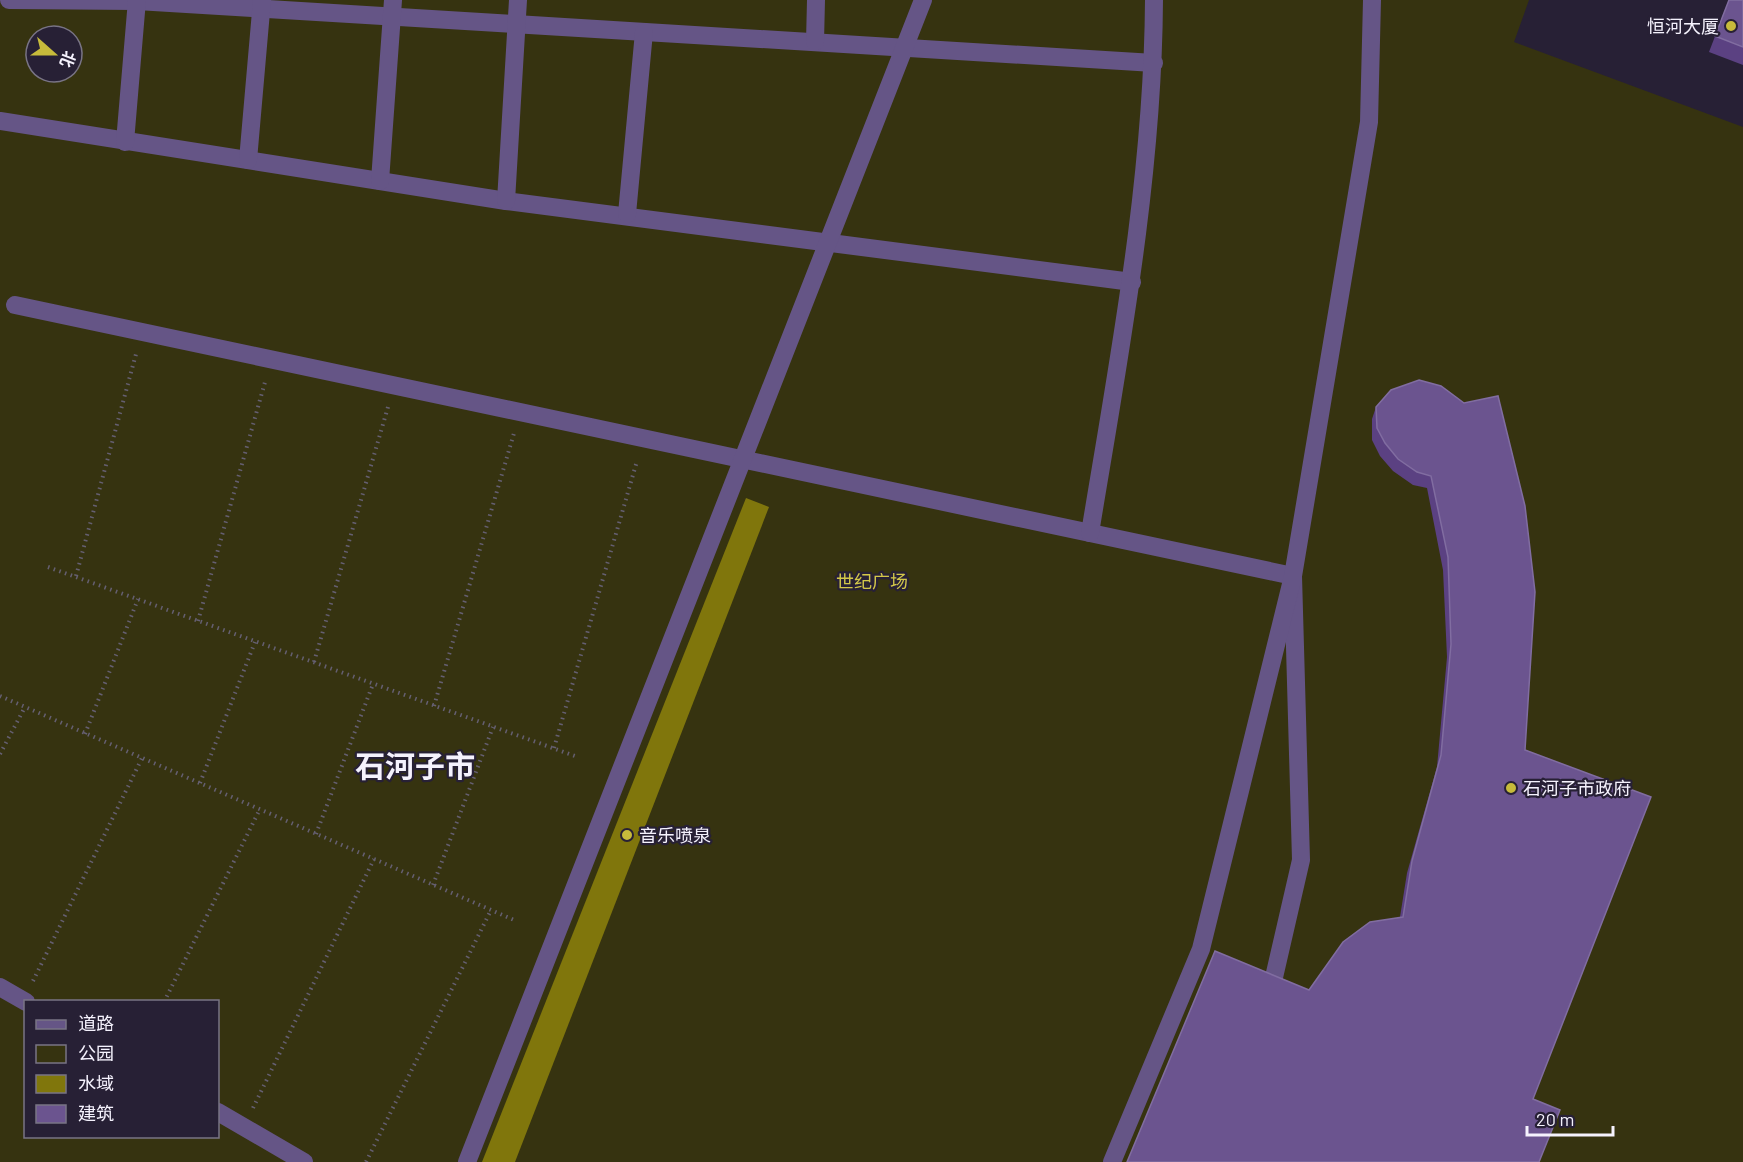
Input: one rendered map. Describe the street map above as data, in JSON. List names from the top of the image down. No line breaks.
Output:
{"districts":["石河子市"],"parks":["世纪广场"],"places":["恒河大厦","石河子市政府","音乐喷泉"],"legend":["道路","公园","水域","建筑"],"scale_bar":"20 m","north":"right"}
